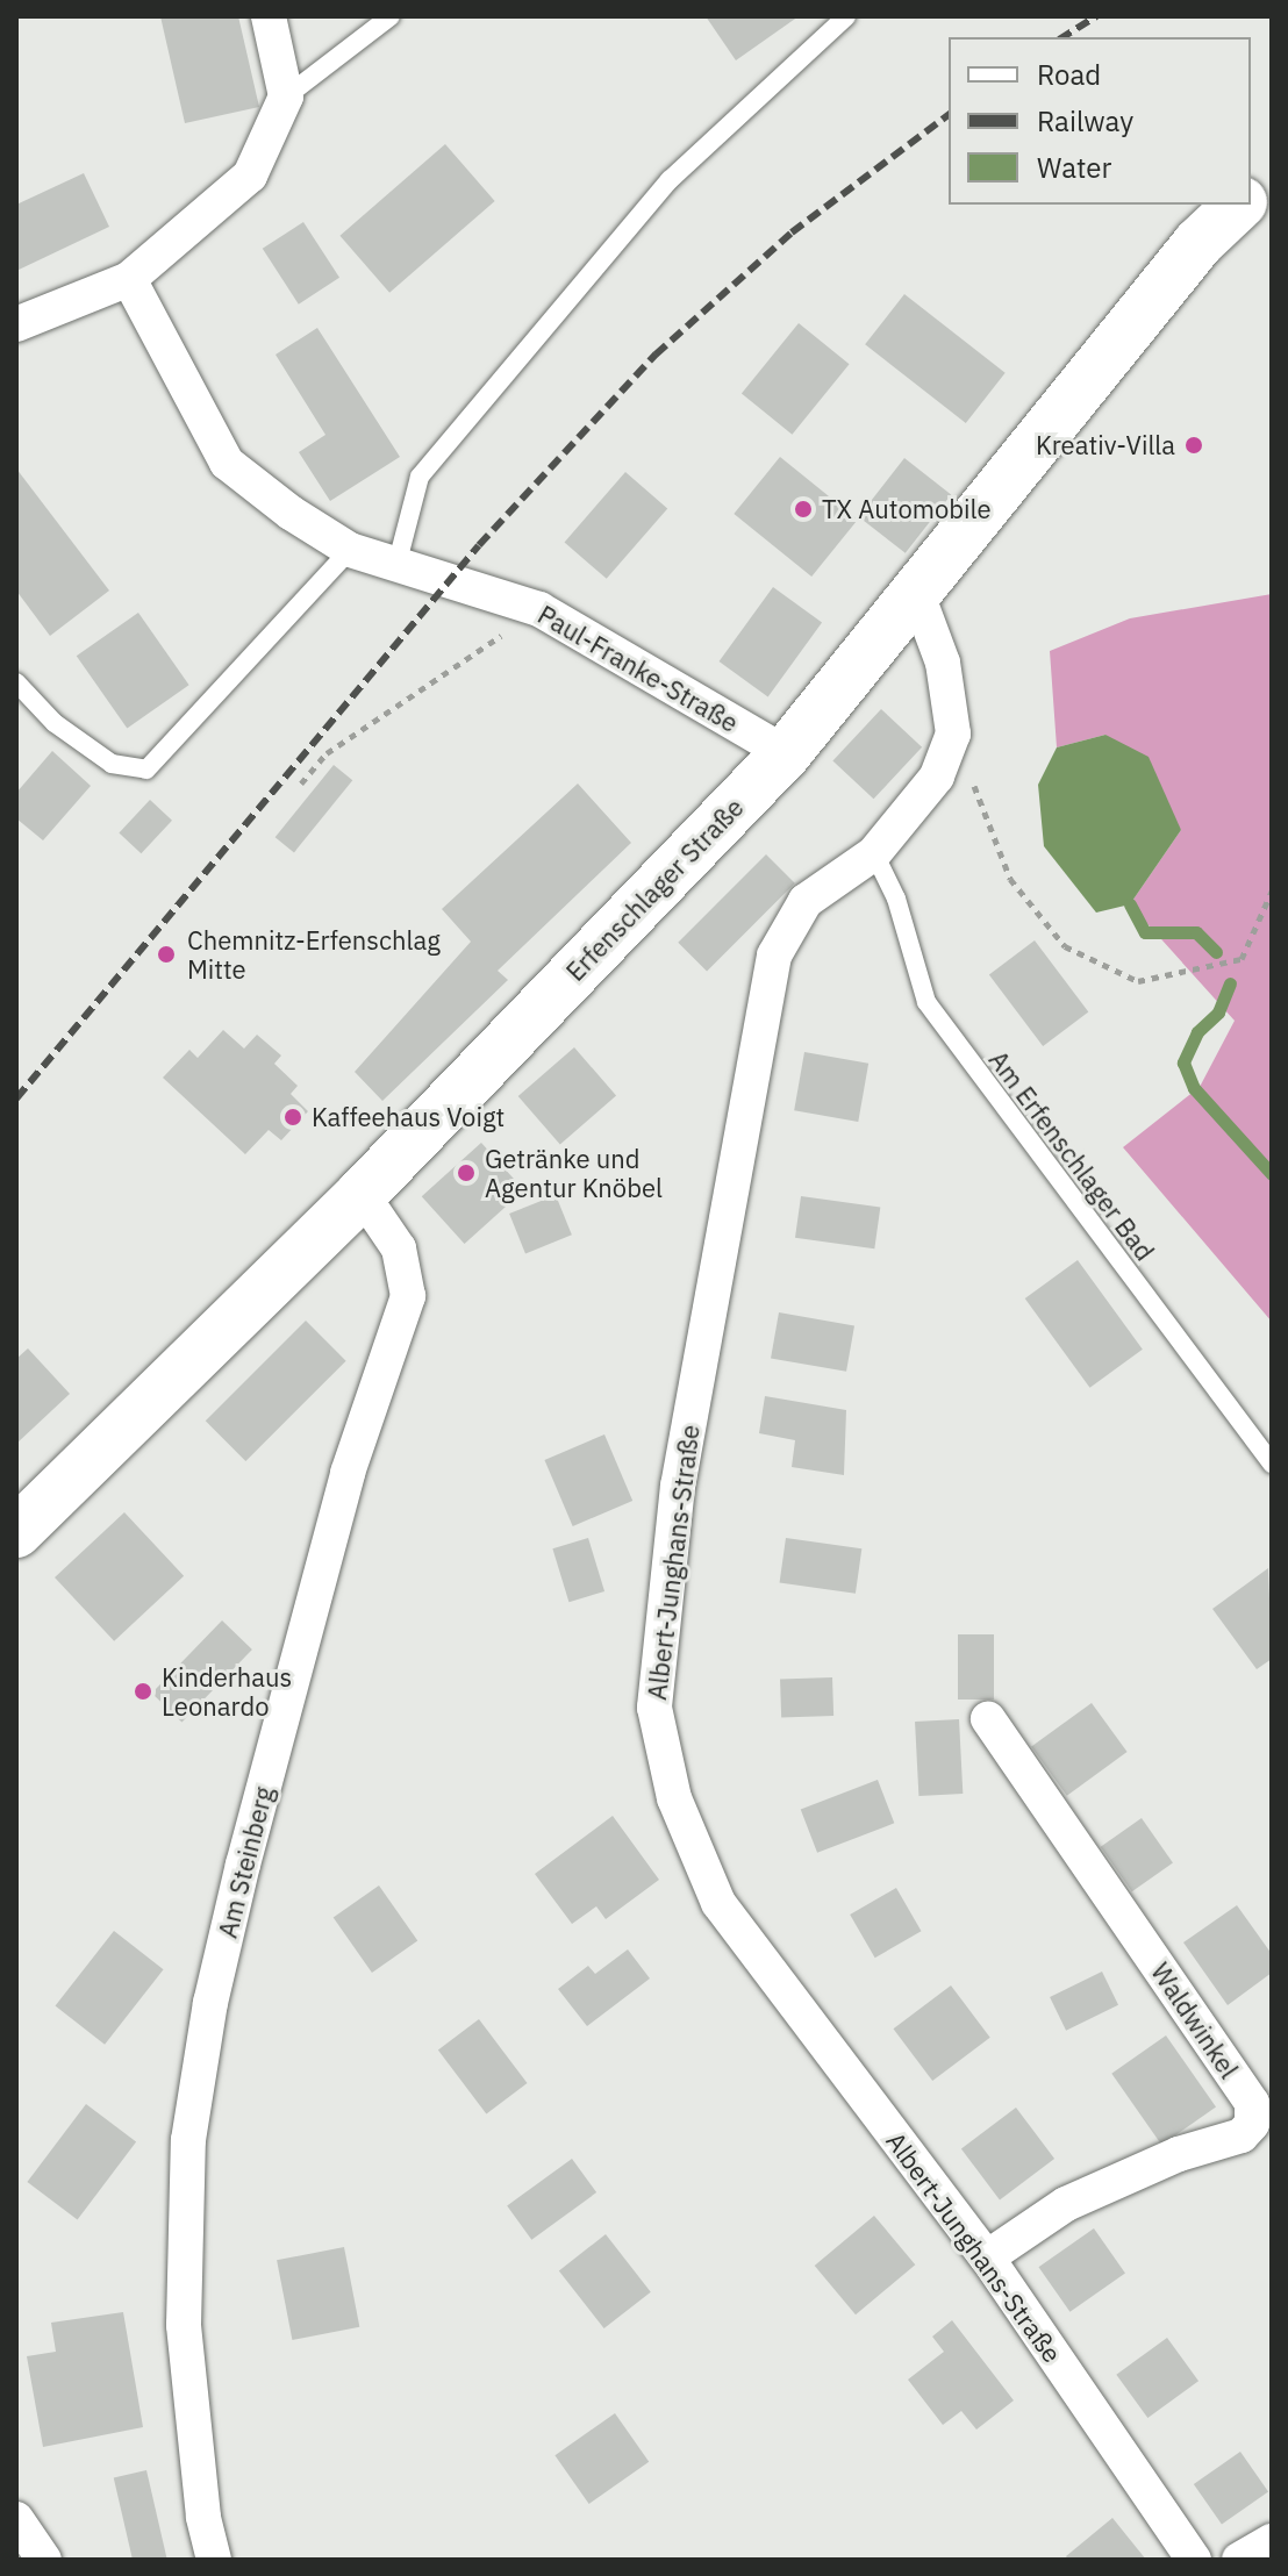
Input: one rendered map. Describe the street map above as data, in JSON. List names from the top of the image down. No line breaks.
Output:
{"streets":{"main road":["Erfenschlager Straße"],"street":["Paul-Franke-Straße","Albert-Junghans-Straße","Am Steinberg","Waldwinkel"],"lane":["Am Erfenschlager Bad"]},"crossings":[["Paul-Franke-Straße","Erfenschlager Straße"],["Erfenschlager Straße","Albert-Junghans-Straße"],["Erfenschlager Straße","Am Steinberg"],["Am Erfenschlager Bad","Albert-Junghans-Straße"],["Albert-Junghans-Straße","Waldwinkel"]],"places":["Kreativ-Villa","TX Automobile","Chemnitz-Erfenschlag Mitte","Kaffeehaus Voigt","Getränke und Agentur Knöbel","Kinderhaus Leonardo"],"legend":["Road","Railway","Water"]}
